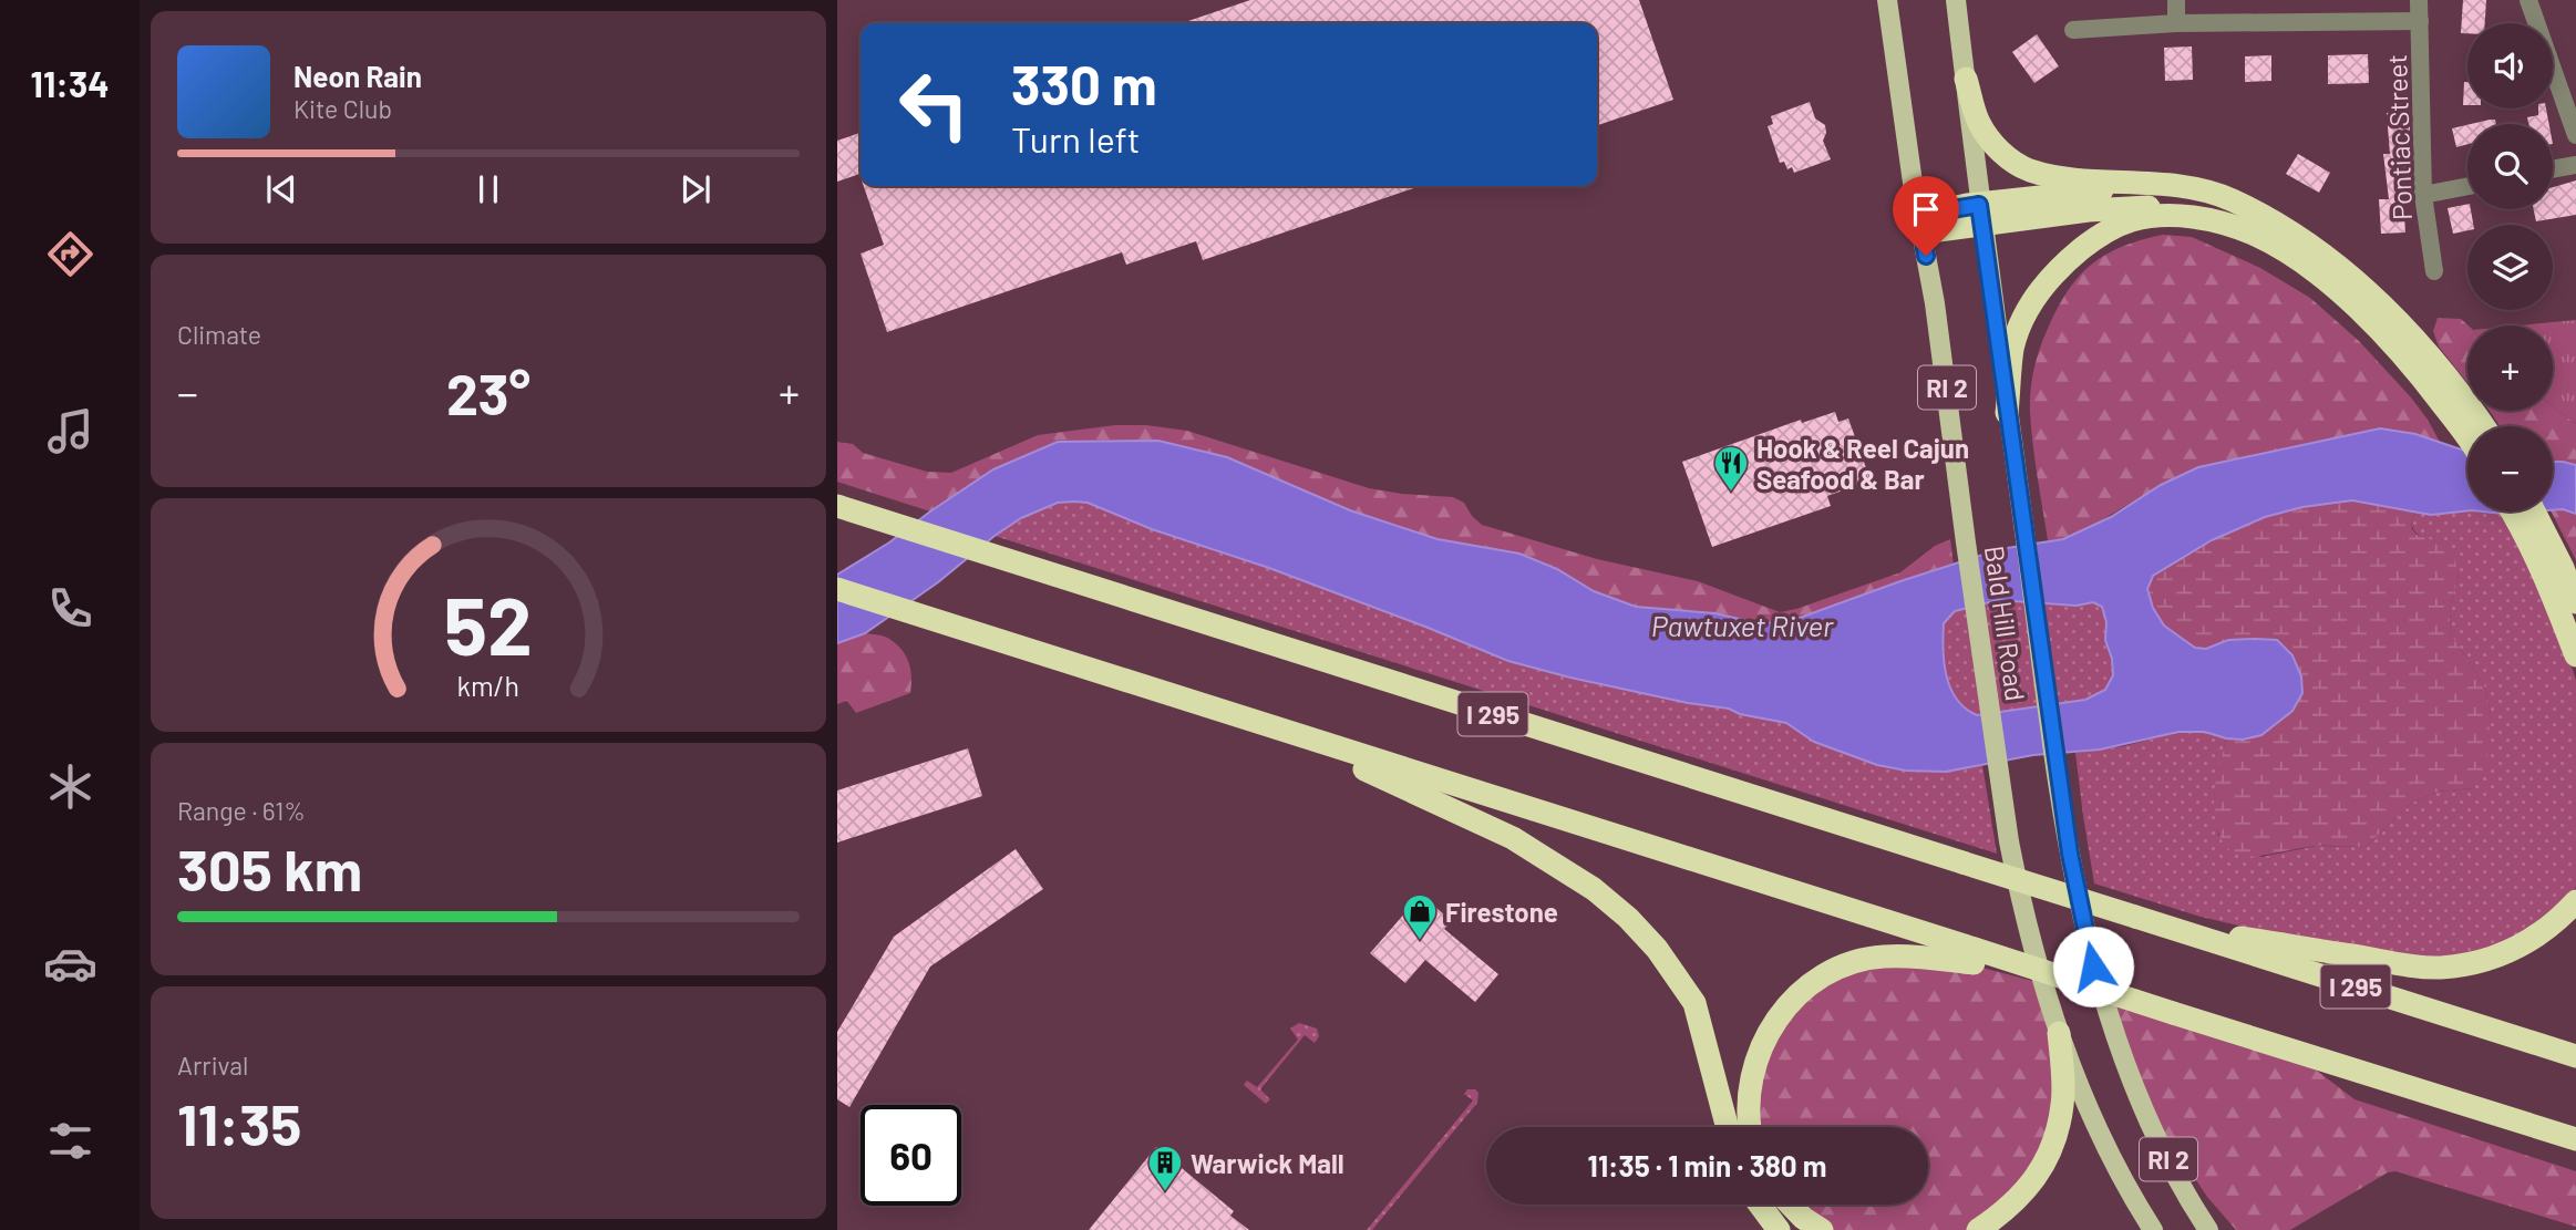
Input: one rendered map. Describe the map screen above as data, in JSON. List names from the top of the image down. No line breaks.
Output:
{"streets":{"highway":["I 295"],"main road":["RI 2","Bald Hill Road"],"street":["Pontiac Street"]},"water":["Pawtuxet River"],"places":{"restaurant":["Hook & Reel Cajun Seafood & Bar"],"shop":["Firestone"],"building":["Warwick Mall"]},"page":{"tabs":"11:34","map_buttons":["+","−"],"turn":["330 m","Turn left"],"song":["Neon Rain","Kite Club"],"tile":["Climate",["Range · 61%","305 km"],["Arrival","11:35"]],"heat":["−","23°","+"],"limit":"60","trip":"11:35 · 1 min · 380 m","gauge":["52","km/h"]}}
